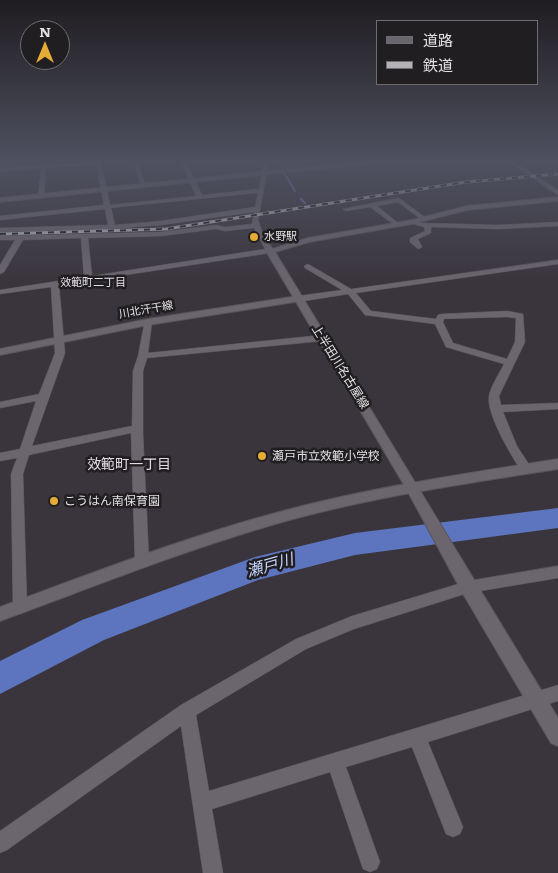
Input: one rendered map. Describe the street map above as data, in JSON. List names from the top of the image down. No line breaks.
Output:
{"streets":{"street":["川北汗干線","上半田川名古屋線"]},"crossings":[["川北汗干線","上半田川名古屋線"]],"districts":["效範町二丁目","效範町一丁目"],"water":["瀬戸川"],"places":["水野駅","瀬戸市立效範小学校","こうはん南保育園"],"legend":["道路","鉄道"],"north":"top"}
